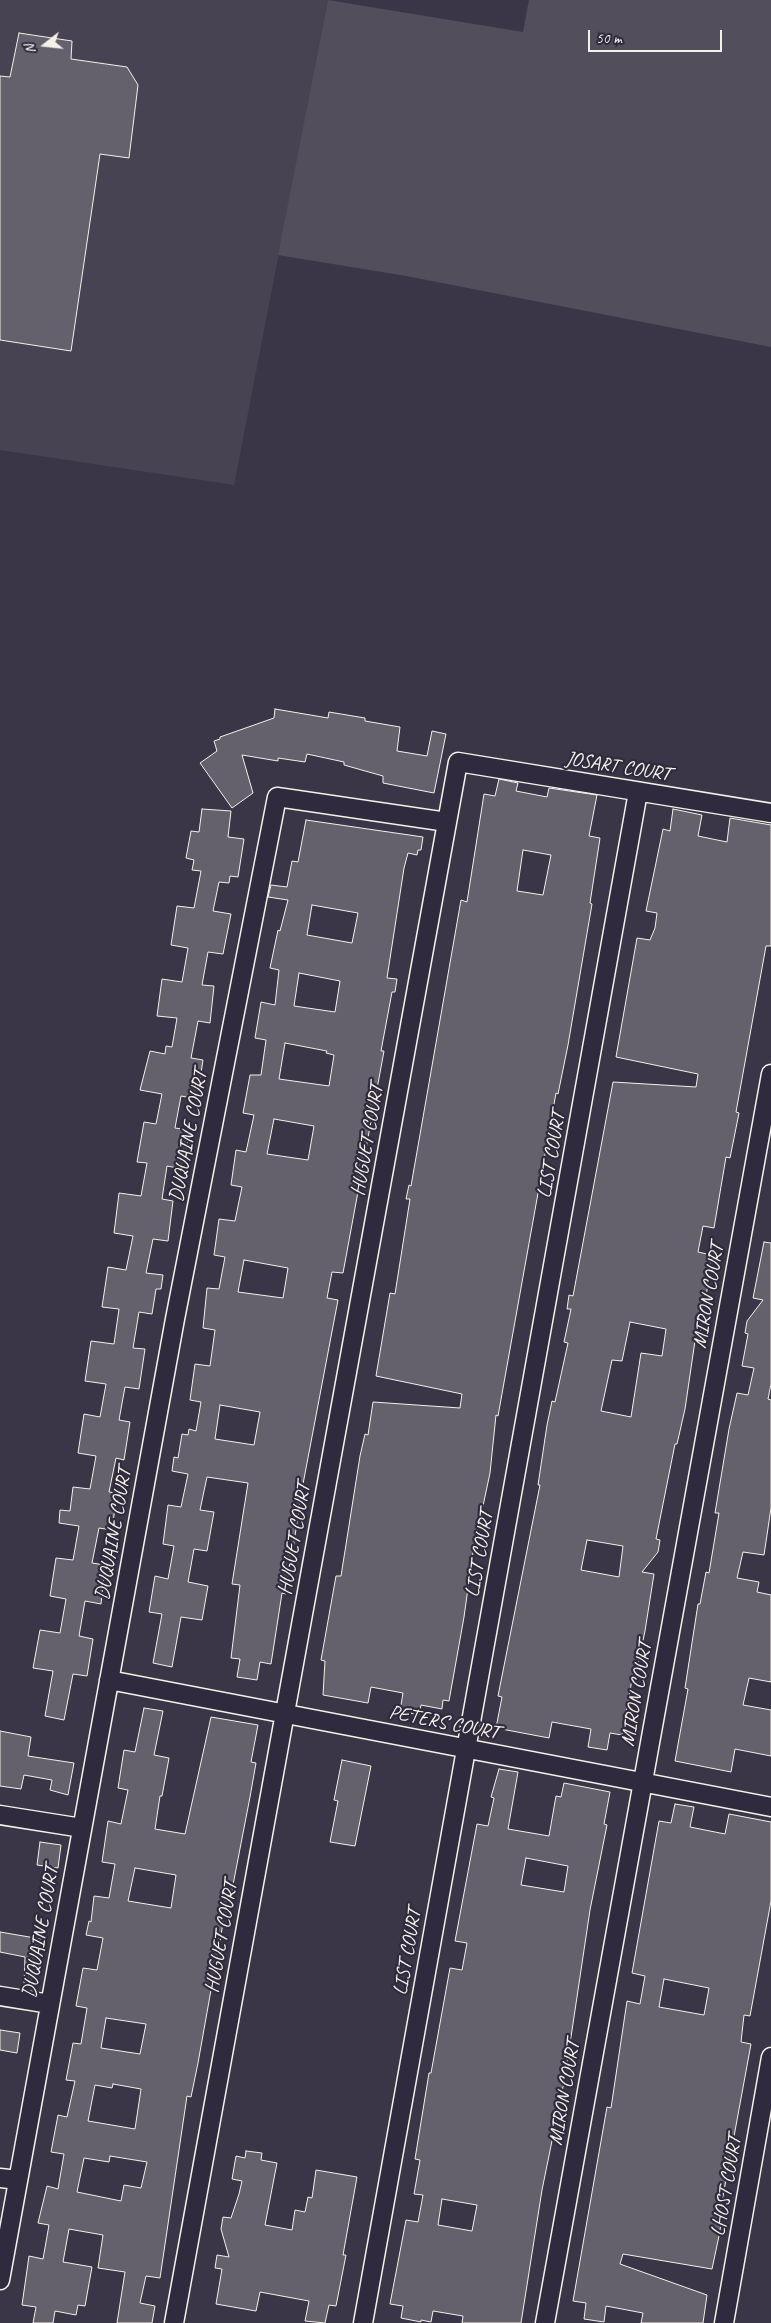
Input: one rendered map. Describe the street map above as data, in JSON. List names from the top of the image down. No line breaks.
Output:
{"streets":{"street":["JOSART COURT","DUQUAINE COURT","HUGUET COURT","LIST COURT","MIRON COURT","PETERS COURT","LHOST COURT"]},"crossings":[["JOSART COURT","HUGUET COURT"],["JOSART COURT","LIST COURT"],["DUQUAINE COURT","HUGUET COURT"],["DUQUAINE COURT","PETERS COURT"],["HUGUET COURT","PETERS COURT"],["LIST COURT","PETERS COURT"],["MIRON COURT","PETERS COURT"]],"scale_bar":"50 m","north":"left"}
